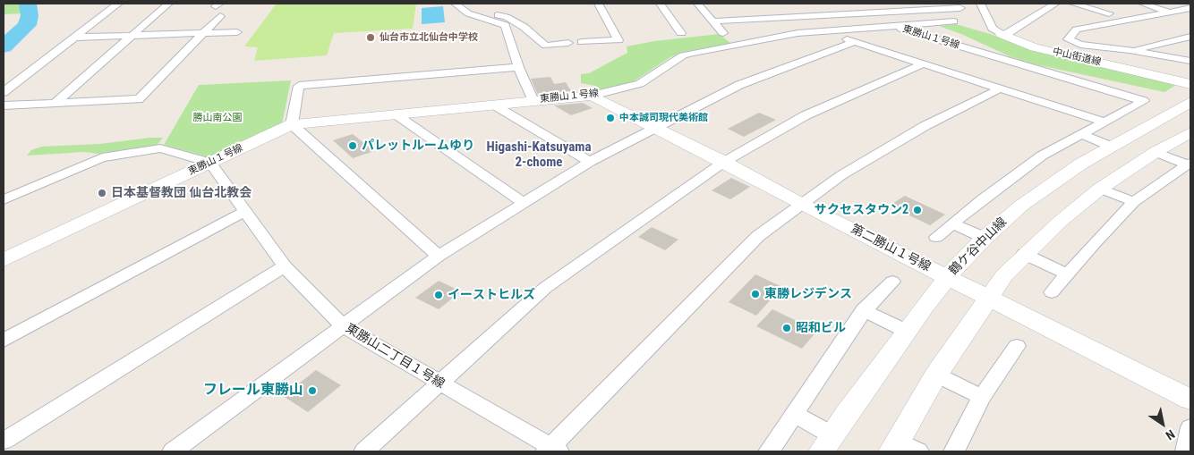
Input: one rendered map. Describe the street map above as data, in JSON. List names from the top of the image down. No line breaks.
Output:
{"streets":{"street":["東勝山１号線","中山街道線","鶴ケ谷中山線","第二勝山１号線","東勝山二丁目１号線"]},"crossings":[["東勝山１号線","第二勝山１号線"],["東勝山１号線","東勝山二丁目１号線"],["鶴ケ谷中山線","第二勝山１号線"]],"districts":["Higashi-Katsuyama 2-chome"],"parks":["勝山南公園"],"places":["仙台市立北仙台中学校","中本誠司現代美術館","パレットルームゆり","日本基督教団 仙台北教会","サクセスタウン2","東勝レジデンス","イーストヒルズ","昭和ビル","フレール東勝山"],"north":"bottom right"}
